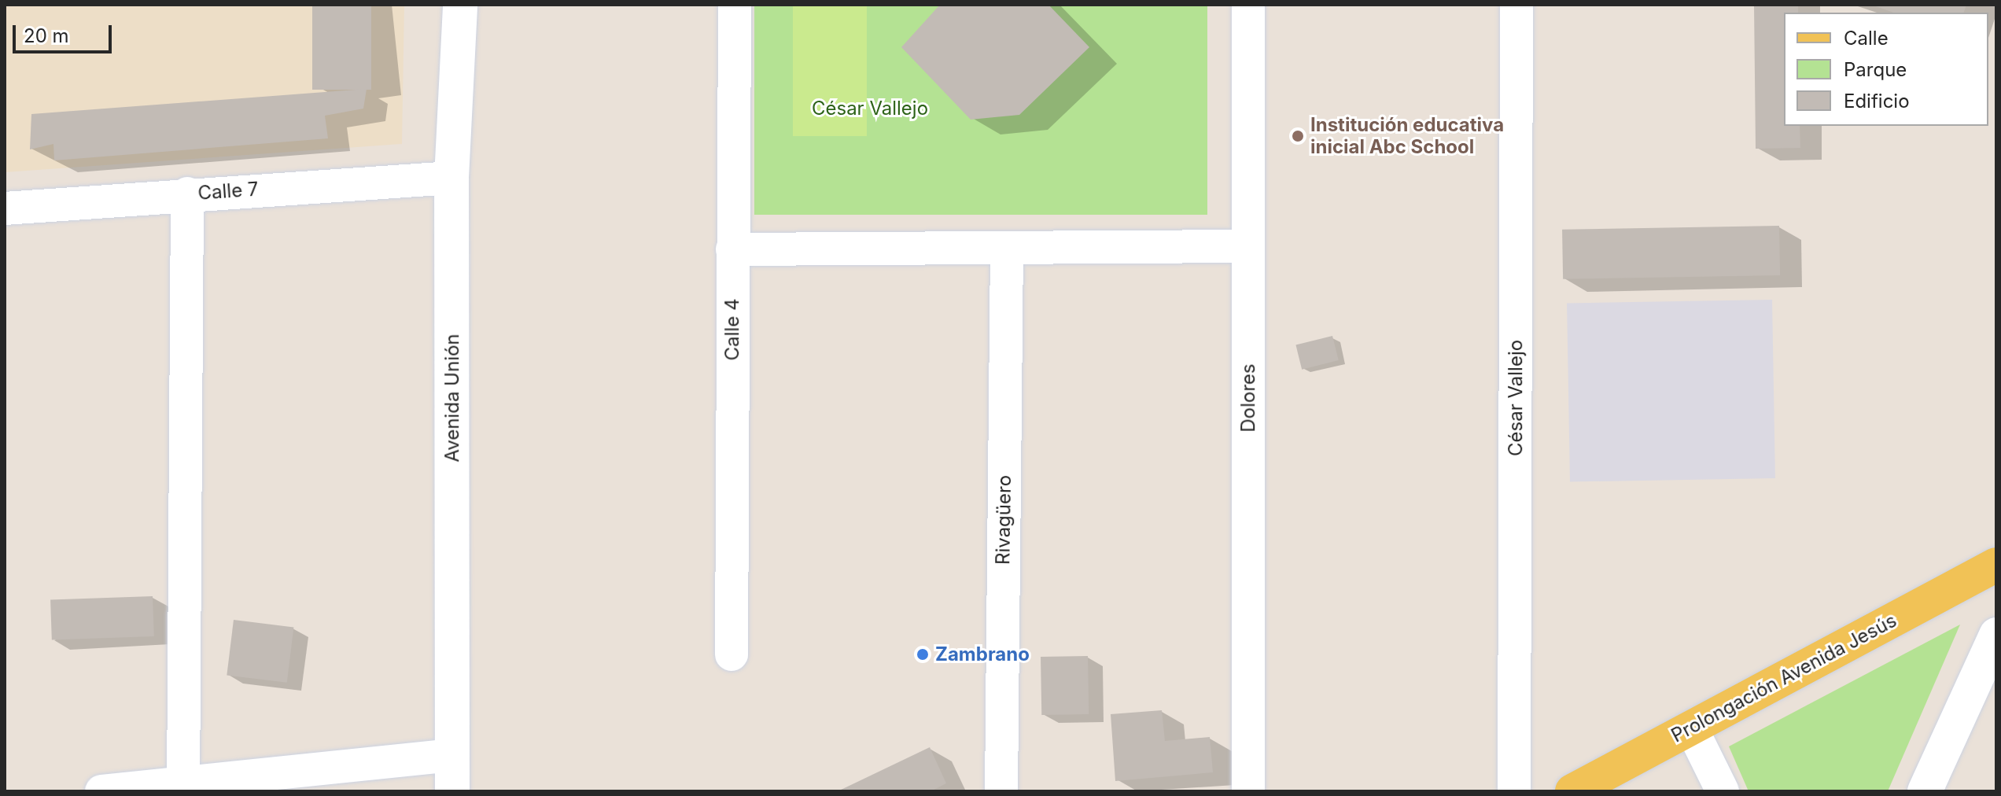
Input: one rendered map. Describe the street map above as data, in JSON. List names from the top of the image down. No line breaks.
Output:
{"streets":{"main road":["Prolongación Avenida Jesús"],"street":["Calle 7","Calle 4","Avenida Unión","Dolores","César Vallejo","Rivagüero"]},"crossings":[["Calle 7","Avenida Unión"]],"parks":["César Vallejo"],"places":["Institución educativa inicial Abc School","Zambrano"],"legend":["Calle","Parque","Edificio"],"scale_bar":"20 m"}
